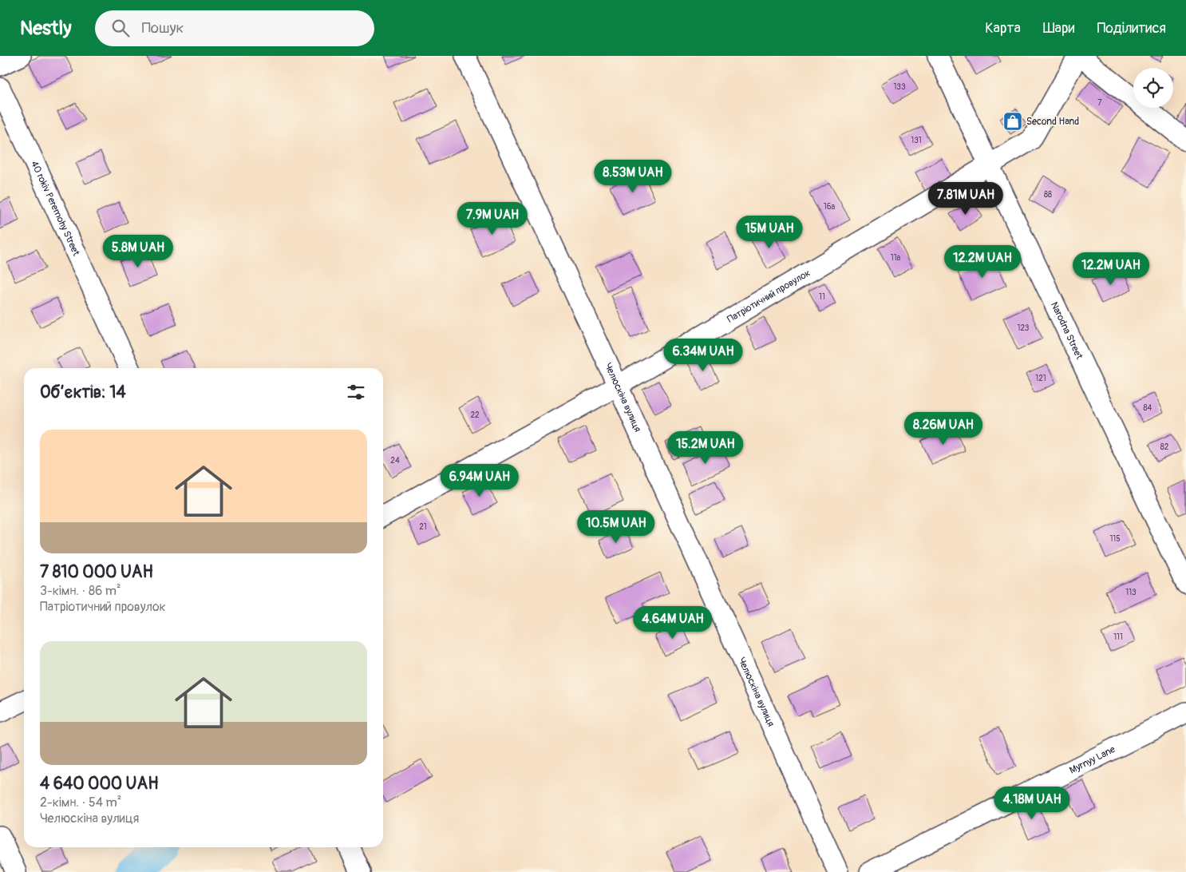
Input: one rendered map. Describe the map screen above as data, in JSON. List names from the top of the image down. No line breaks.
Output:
{"streets":{"street":["40 rokiv Peremohy Street","Патріотичний провулок","Narodna Street","Челюскіна вулиця","Myrnyy Lane"]},"crossings":[["Патріотичний провулок","Narodna Street"],["Патріотичний провулок","Челюскіна вулиця"]],"places":{"shop":["Second Hand"]},"house_numbers":["133","7","131","88","16а","11а","11","123","121","84","22","82","24","21","115","113","111"],"page":{"header":"Nestly","search":"Пошук","nav":["Карта","Шари","Поділитися"],"price":["8.53M UAH","7.81M UAH","7.9M UAH","15M UAH","5.8M UAH","12.2M UAH","12.2M UAH","6.34M UAH","8.26M UAH","15.2M UAH","6.94M UAH","10.5M UAH","4.64M UAH","4.18M UAH"],"heading":"Об’єктів: 14","list":[{"name":"7 810 000 UAH","note":"3-кімн. · 86 m² · Патріотичний провулок"},{"name":"4 640 000 UAH","note":"2-кімн. · 54 m² · Челюскіна вулиця"}]}}
